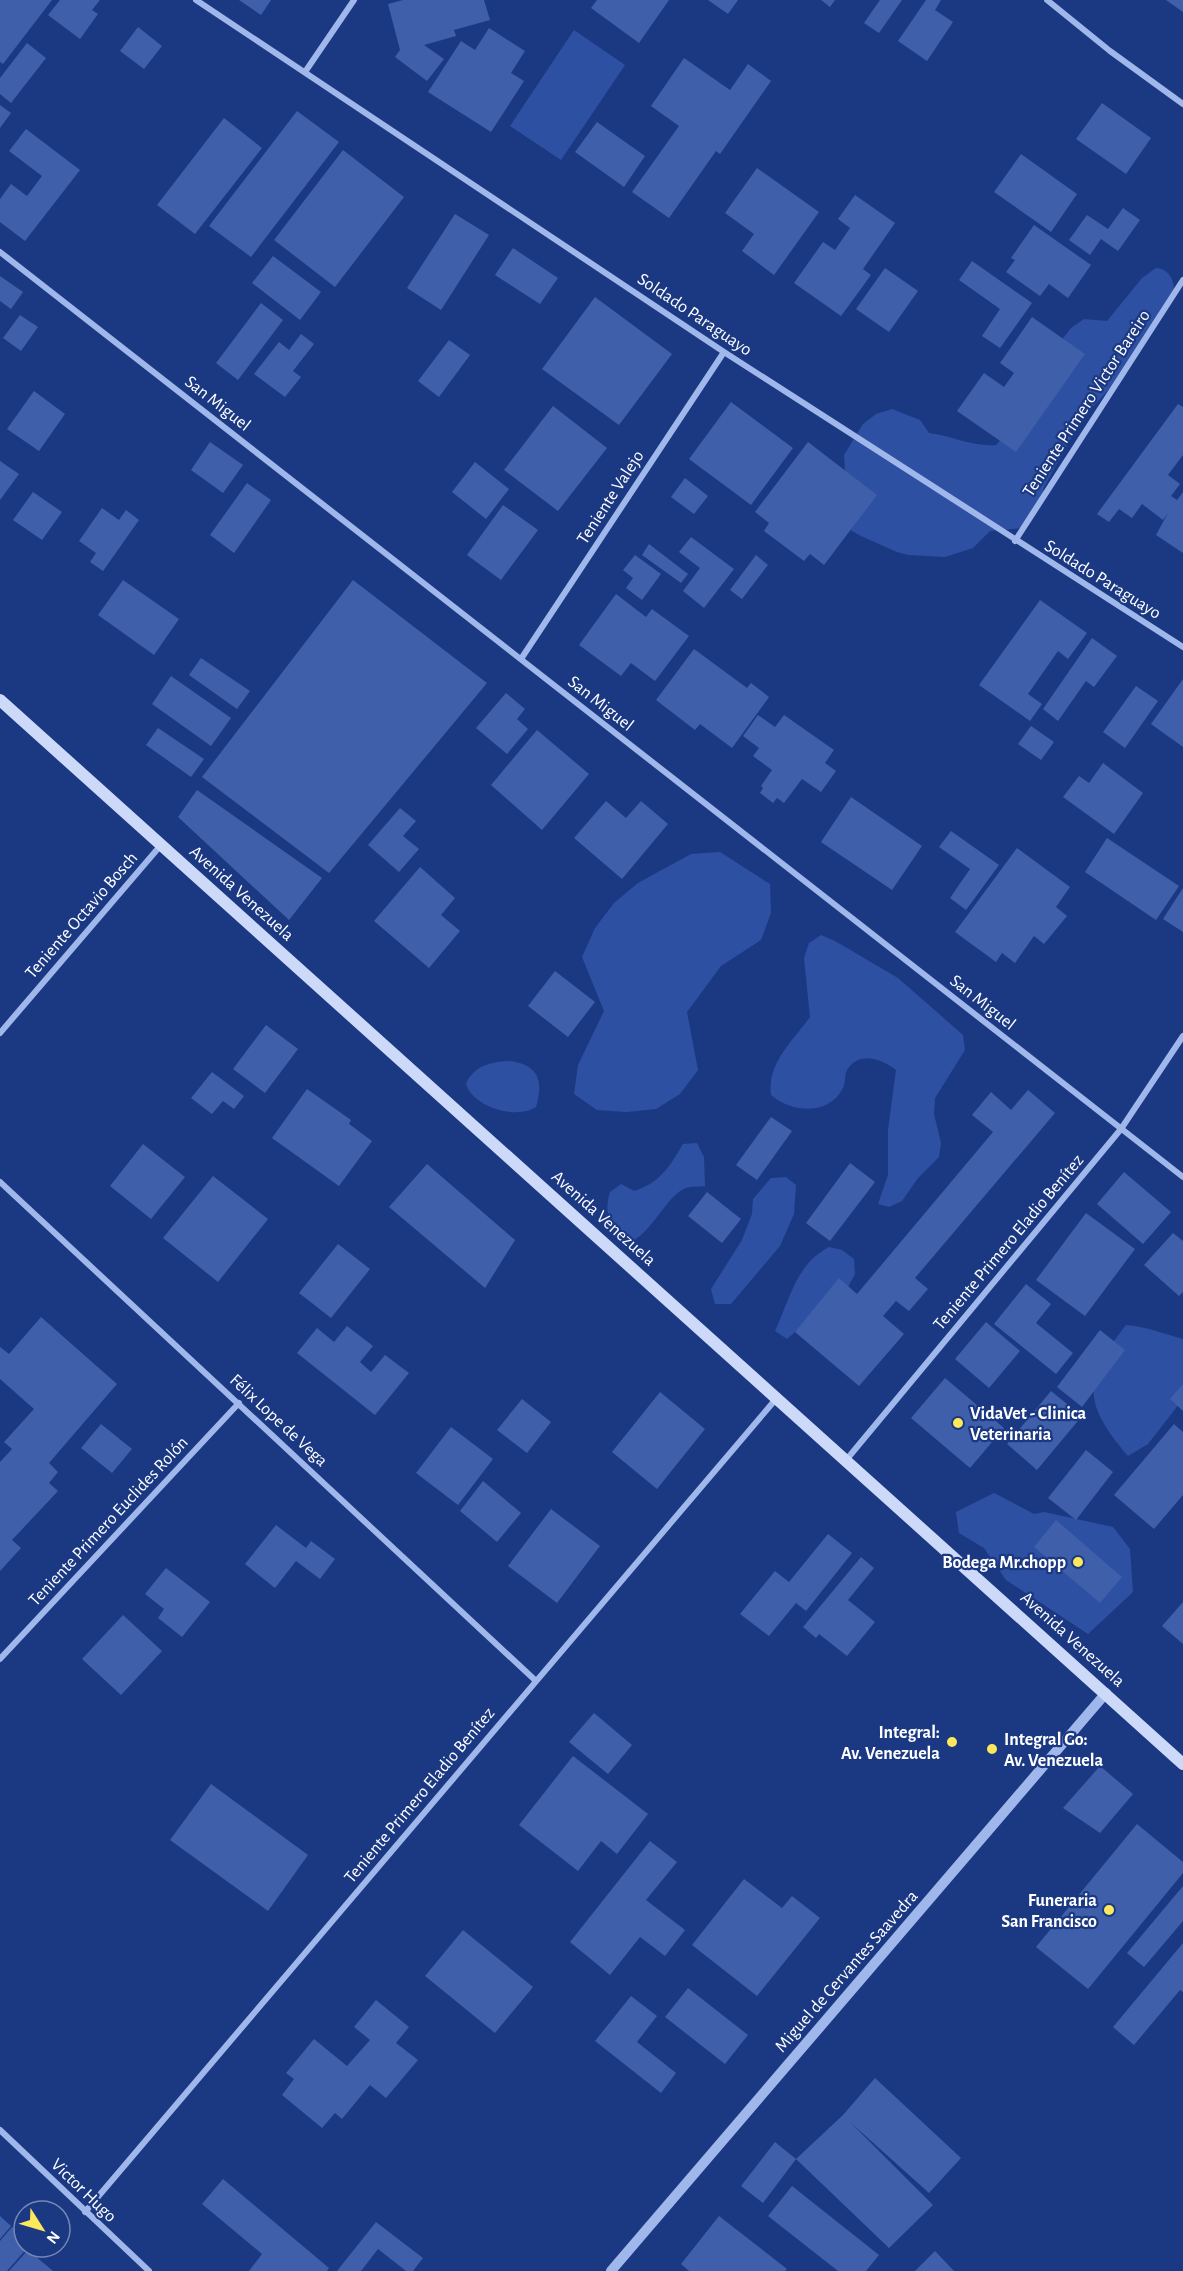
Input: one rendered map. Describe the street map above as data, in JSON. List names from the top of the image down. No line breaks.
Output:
{"streets":{"main road":["Avenida Venezuela"],"street":["Soldado Paraguayo","San Miguel","Teniente Primero Victor Bareiro","Teniente Valejo","Teniente Octavio Bosch","Teniente Primero Eladio Benítez","Félix Lope de Vega","Teniente Primero Euclides Rolón","Miguel de Cervantes Saavedra","Victor Hugo"]},"crossings":[["Soldado Paraguayo","Teniente Primero Victor Bareiro"],["Soldado Paraguayo","Teniente Valejo"],["San Miguel","Teniente Valejo"],["San Miguel","Teniente Primero Eladio Benítez"],["Avenida Venezuela","Teniente Octavio Bosch"],["Avenida Venezuela","Teniente Primero Eladio Benítez"],["Avenida Venezuela","Miguel de Cervantes Saavedra"],["Teniente Primero Eladio Benítez","Félix Lope de Vega"],["Teniente Primero Eladio Benítez","Victor Hugo"],["Félix Lope de Vega","Teniente Primero Euclides Rolón"]],"places":["VidaVet - Clinica Veterinaria","Bodega Mr.chopp","Integral: Av. Venezuela","Integral Go: Av. Venezuela","Funeraria San Francisco"],"north":"bottom right"}
